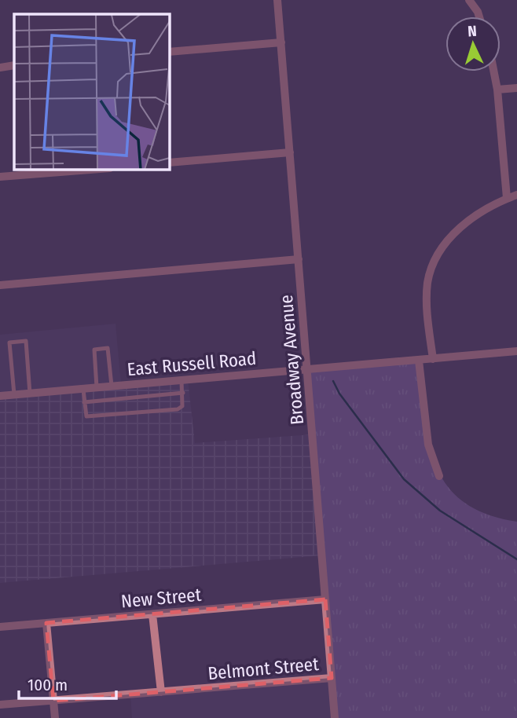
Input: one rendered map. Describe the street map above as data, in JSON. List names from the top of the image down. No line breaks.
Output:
{"streets":{"street":["Broadway Avenue","East Russell Road","New Street","Belmont Street"]},"crossings":[["Broadway Avenue","East Russell Road"],["Broadway Avenue","New Street"],["Broadway Avenue","Belmont Street"]],"scale_bar":"100 m","north":"top"}
